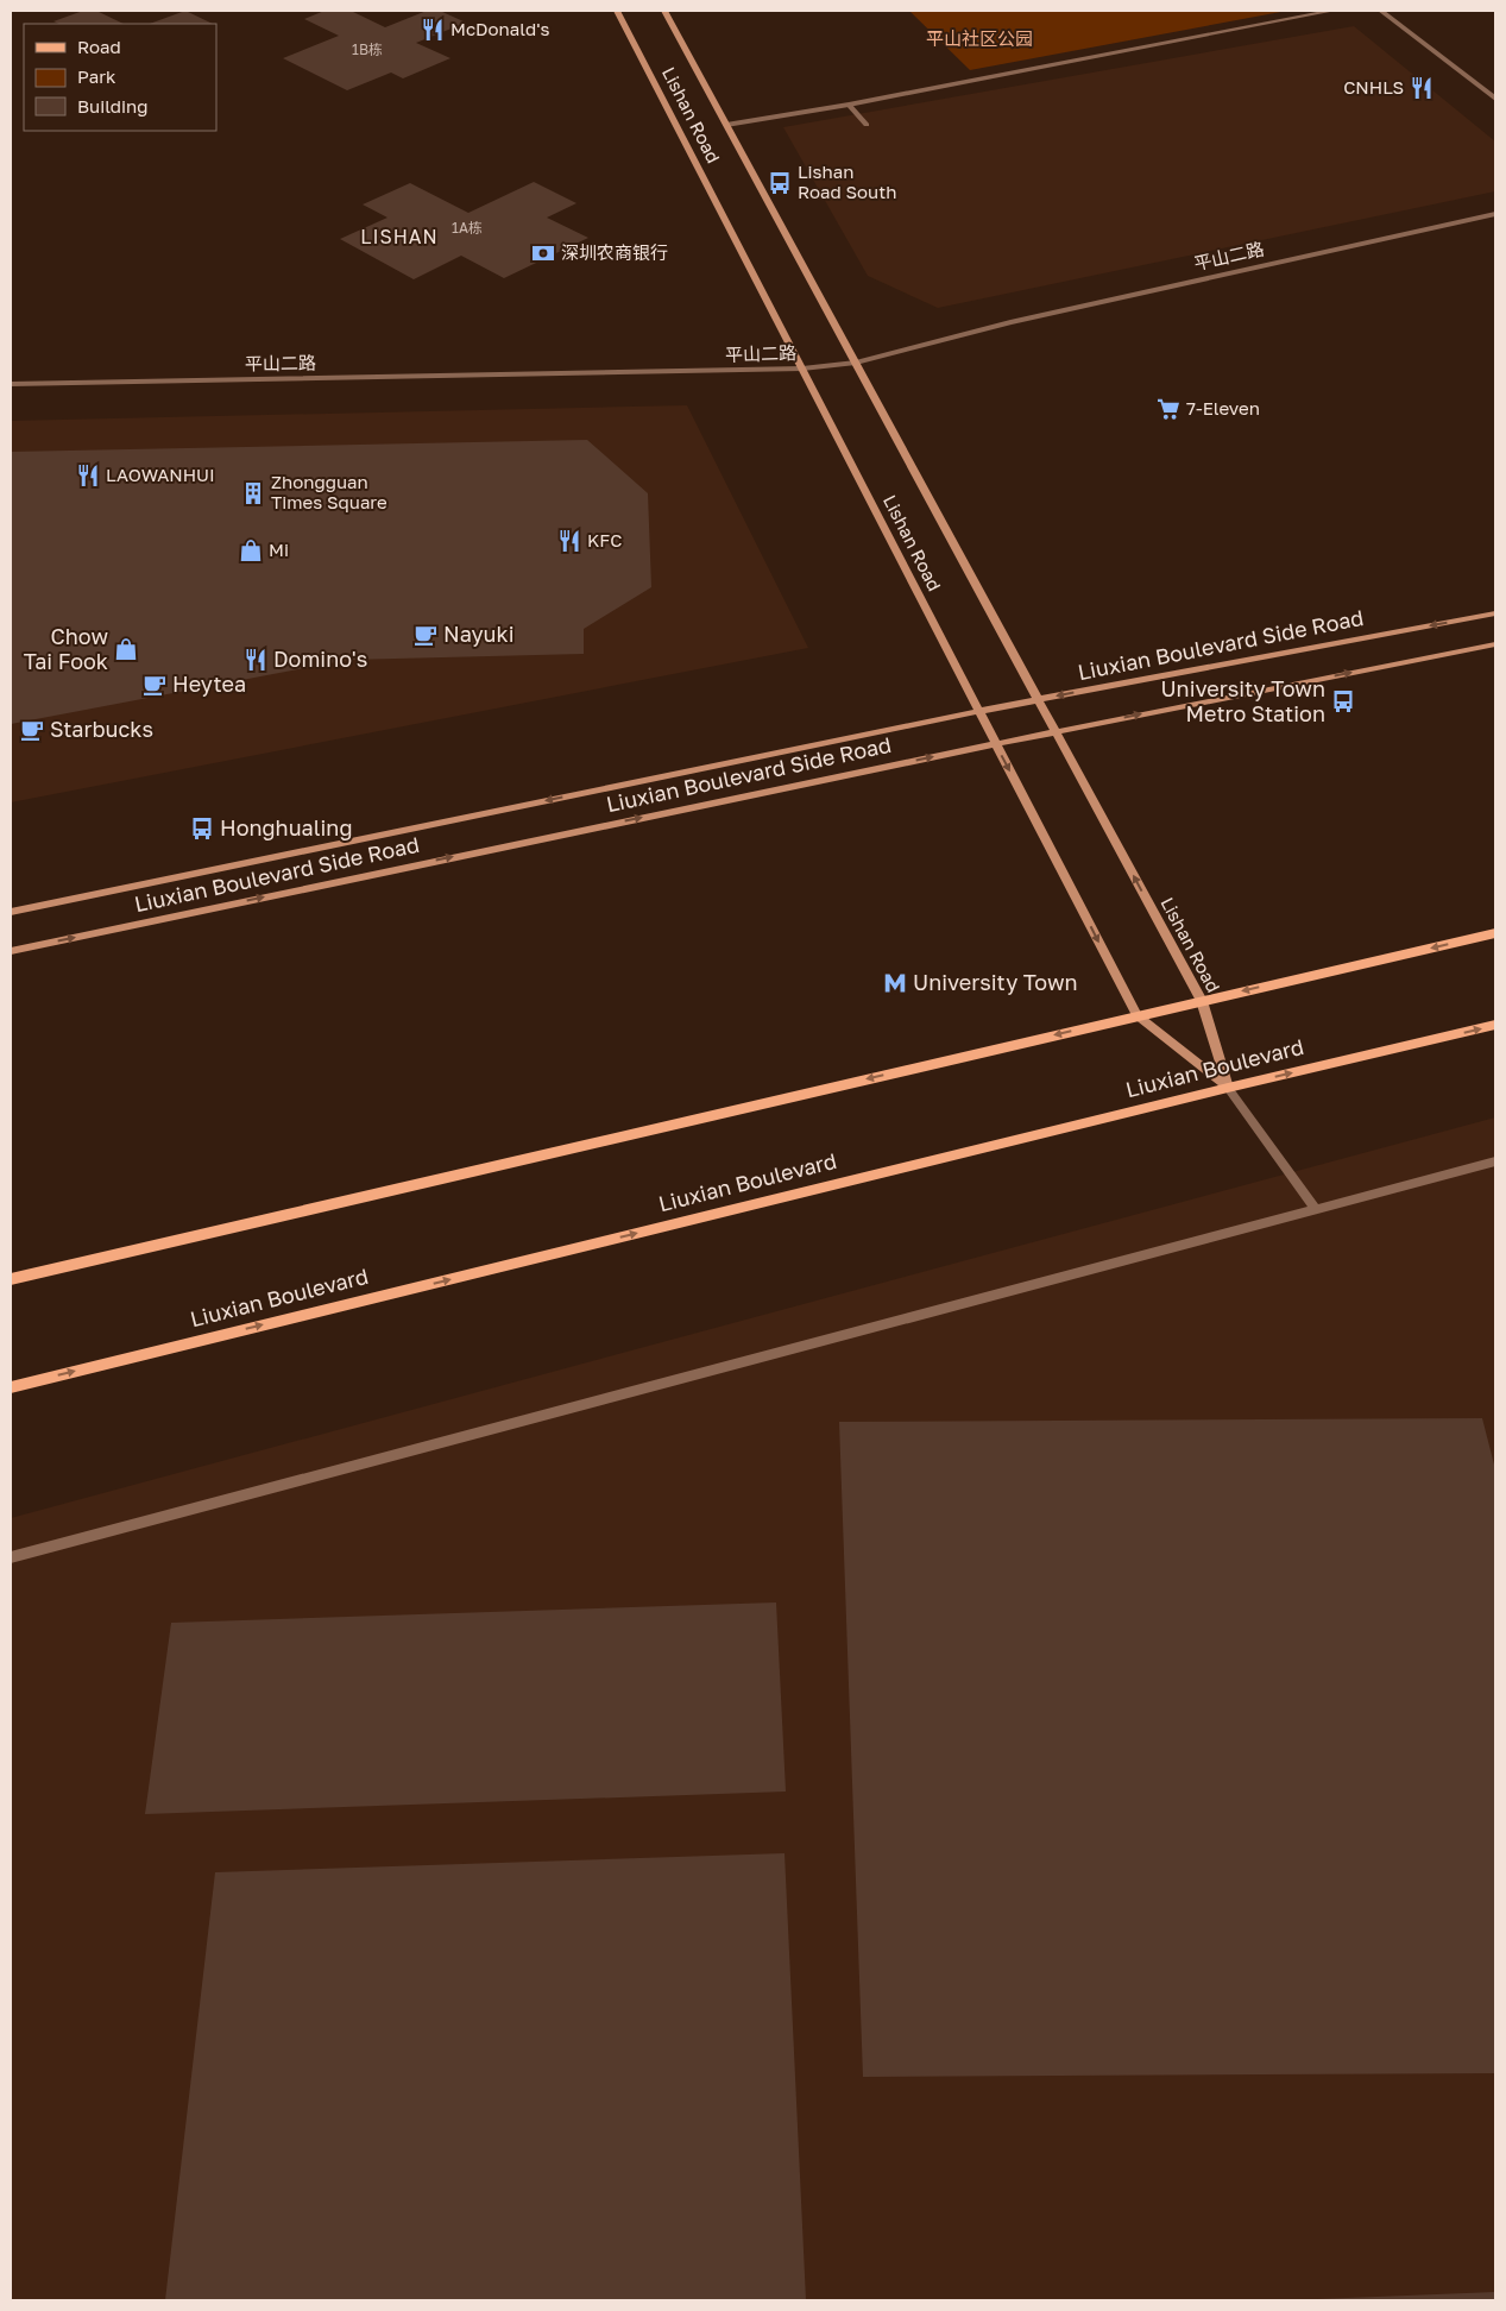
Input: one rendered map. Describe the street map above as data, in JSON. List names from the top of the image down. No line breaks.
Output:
{"streets":{"main road":["Liuxian Boulevard"],"street":["Lishan Road","平山二路","Liuxian Boulevard Side Road"]},"crossings":[["Lishan Road","平山二路"],["Lishan Road","Liuxian Boulevard Side Road"],["Lishan Road","Liuxian Boulevard"]],"districts":["LISHAN"],"parks":["平山社区公园"],"places":{"restaurant":["McDonald's","CNHLS","LAOWANHUI","KFC","Domino's"],"bus stop":["Lishan Road South","University Town Metro Station","Honghualing"],"bank":["深圳农商银行"],"supermarket":["7-Eleven"],"building":["Zhongguan Times Square"],"shop":["Mi","Chow Tai Fook"],"cafe":["Nayuki","Heytea","Starbucks"],"metro station":["University Town"]},"house_numbers":["1B栋","1A栋"],"legend":["Road","Park","Building"]}
